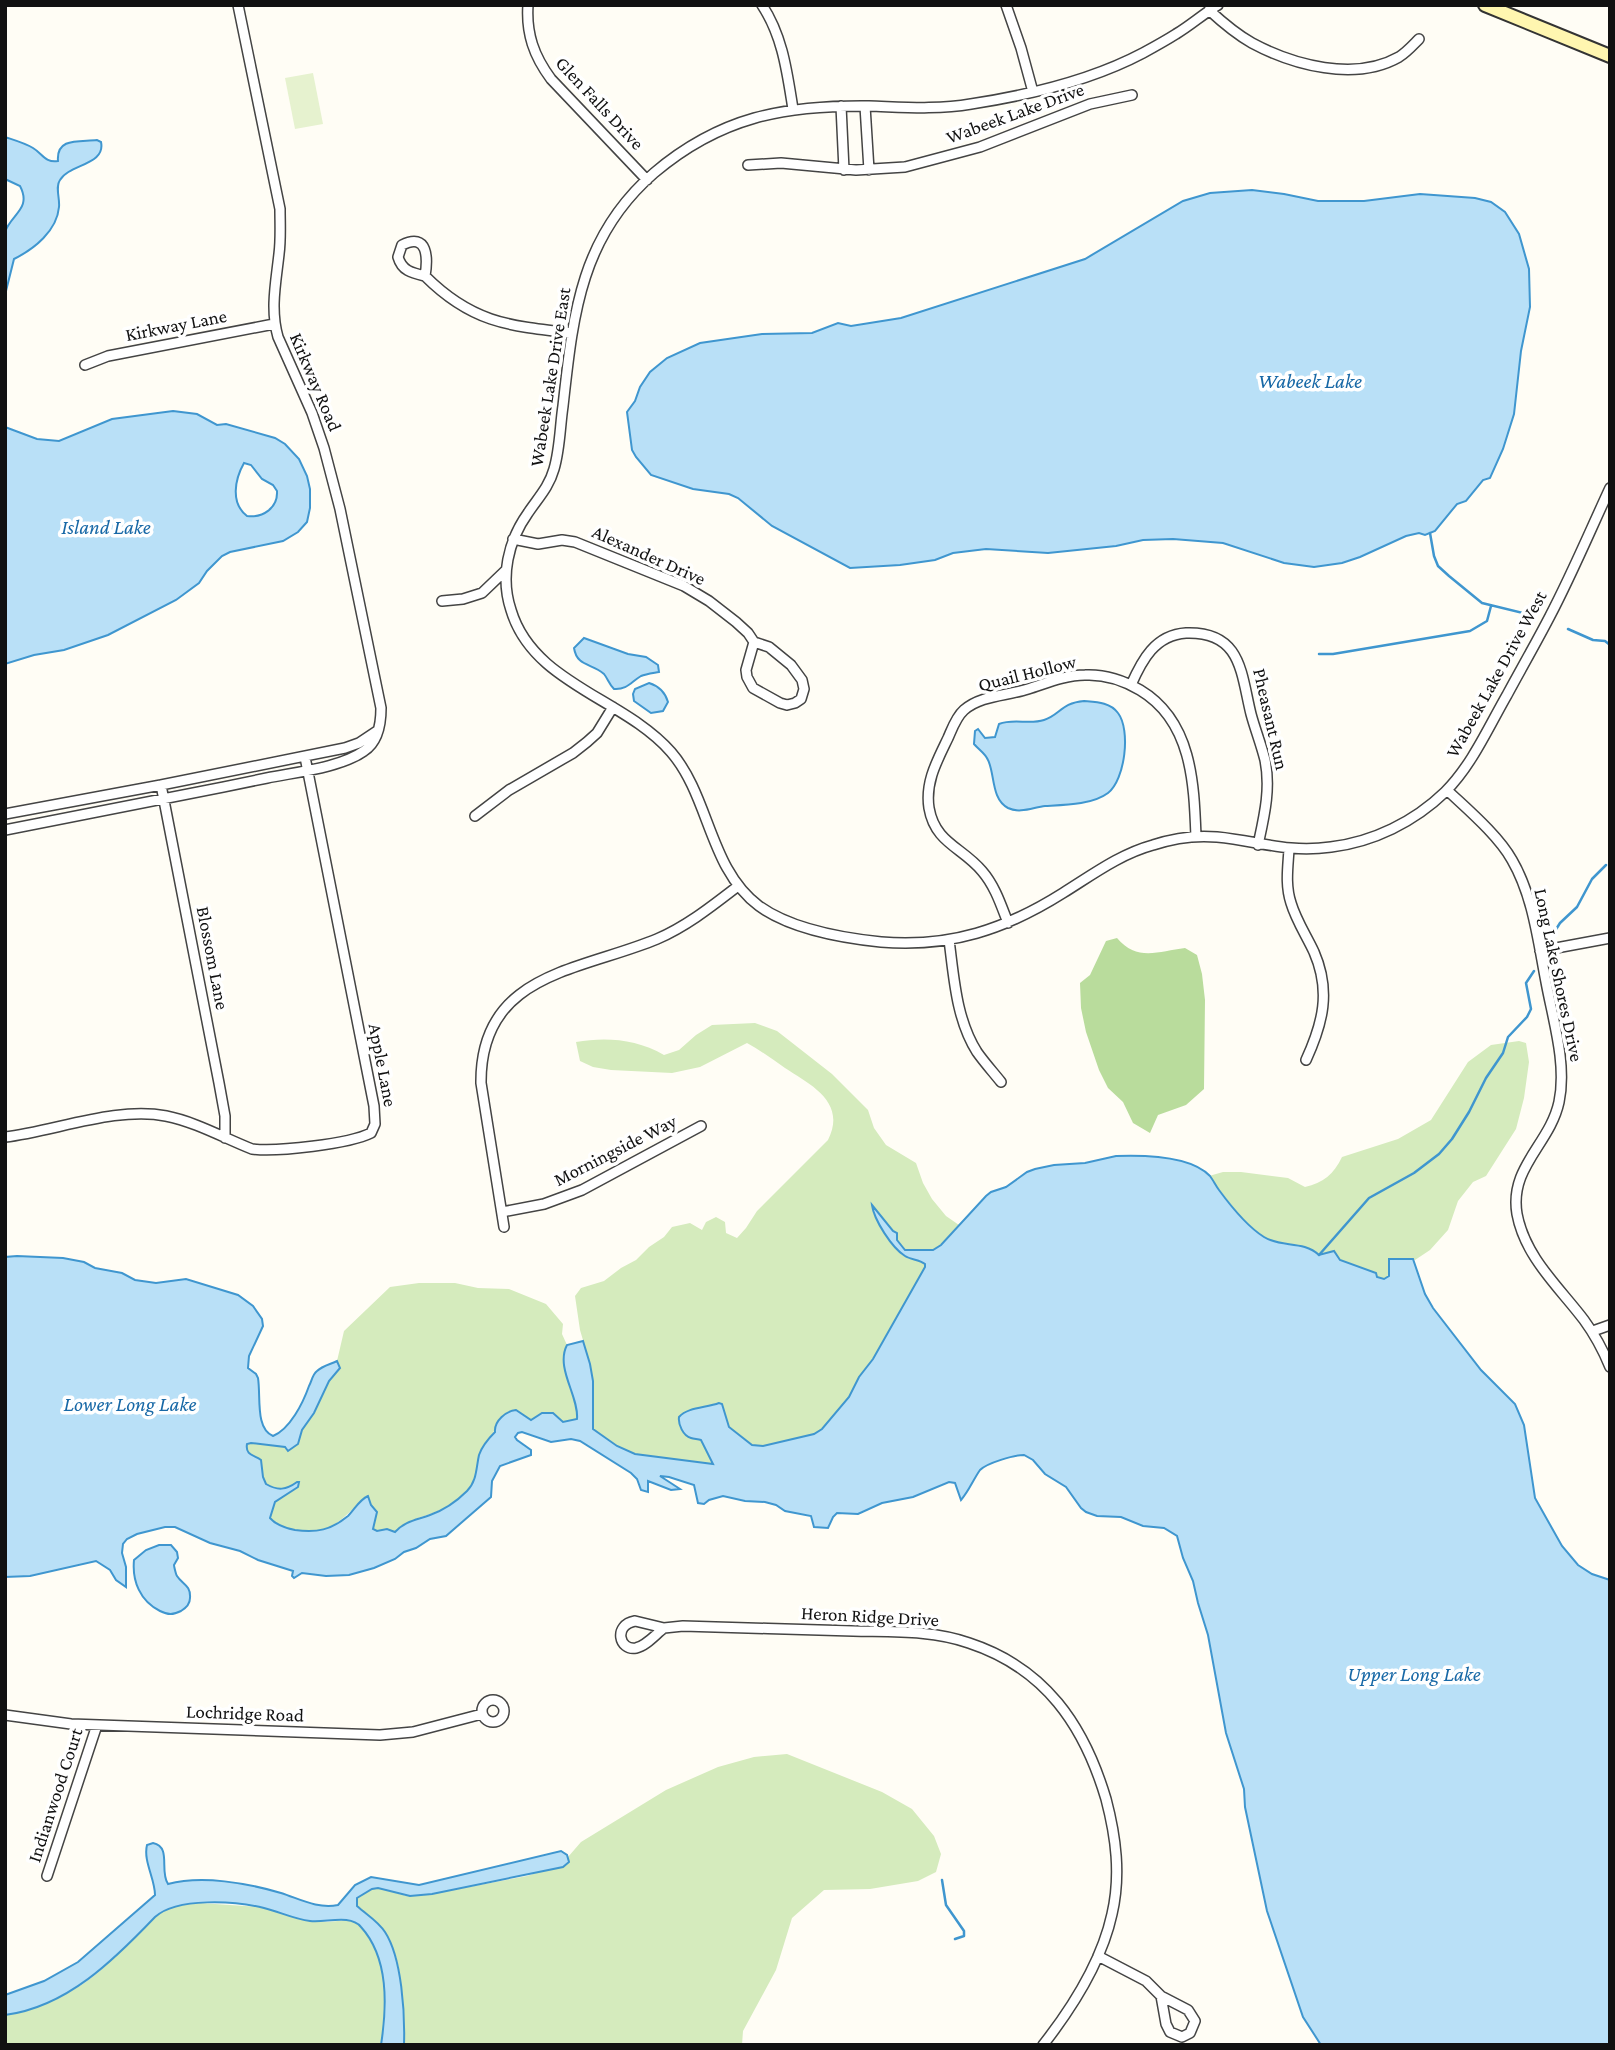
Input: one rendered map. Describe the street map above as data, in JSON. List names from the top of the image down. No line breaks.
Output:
{"streets":{"street":["Glen Falls Drive","Wabeek Lake Drive","Kirkway Lane","Wabeek Lake Drive East","Kirkway Road","Alexander Drive","Quail Hollow","Wabeek Lake Drive West","Pheasant Run","Blossom Lane","Long Lake Shores Drive","Apple Lane","Morningside Way","Heron Ridge Drive","Lochridge Road","Indianwood Court"]},"crossings":[["Glen Falls Drive","Wabeek Lake Drive East"],["Kirkway Lane","Kirkway Road"],["Wabeek Lake Drive East","Alexander Drive"],["Wabeek Lake Drive East","Wabeek Lake Drive West"],["Quail Hollow","Wabeek Lake Drive West"],["Quail Hollow","Pheasant Run"],["Wabeek Lake Drive West","Pheasant Run"],["Wabeek Lake Drive West","Long Lake Shores Drive"],["Blossom Lane","Apple Lane"],["Lochridge Road","Indianwood Court"]],"water":["Wabeek Lake","Island Lake","Lower Long Lake","Upper Long Lake"]}
